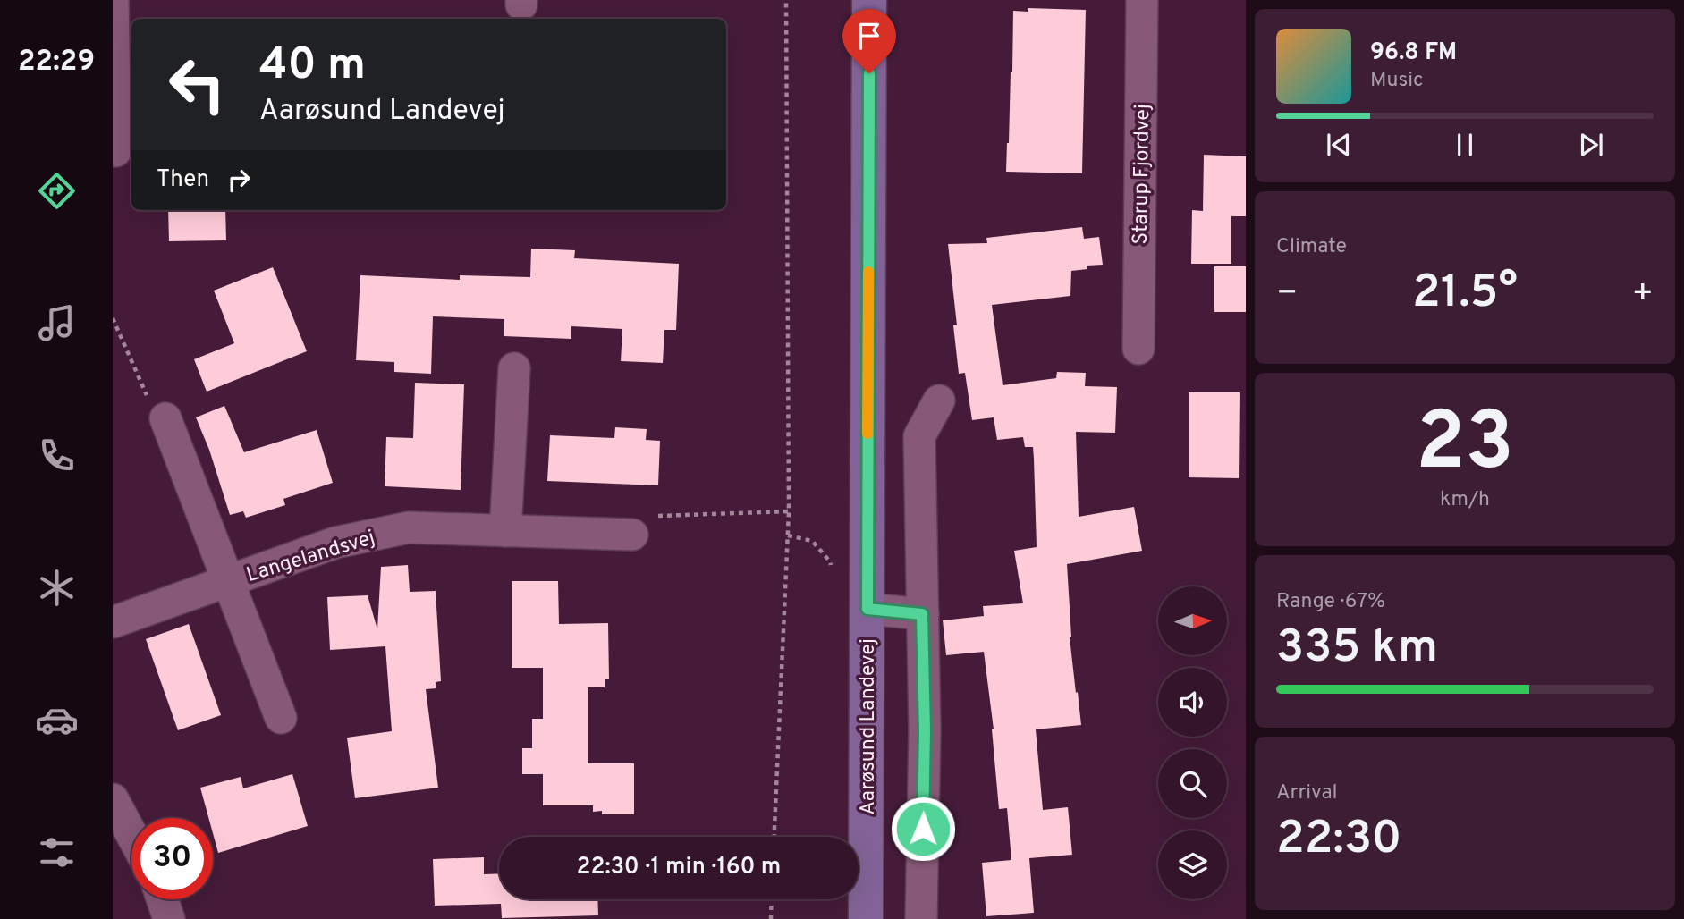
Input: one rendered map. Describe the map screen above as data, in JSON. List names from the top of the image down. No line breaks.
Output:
{"streets":{"street":["Starup Fjordvej","Langelandsvej","Aarøsund Landevej"]},"north":"right","page":{"tabs":"22:29","turn":["40 m","Aarøsund Landevej"],"song":["96.8 FM","Music"],"then":"Then","tile":["Climate",["23","km/h"],["Range · 67%","335 km"],["Arrival","22:30"]],"heat":["−","21.5°","+"],"limit":"30","trip":"22:30 · 1 min · 160 m"}}
